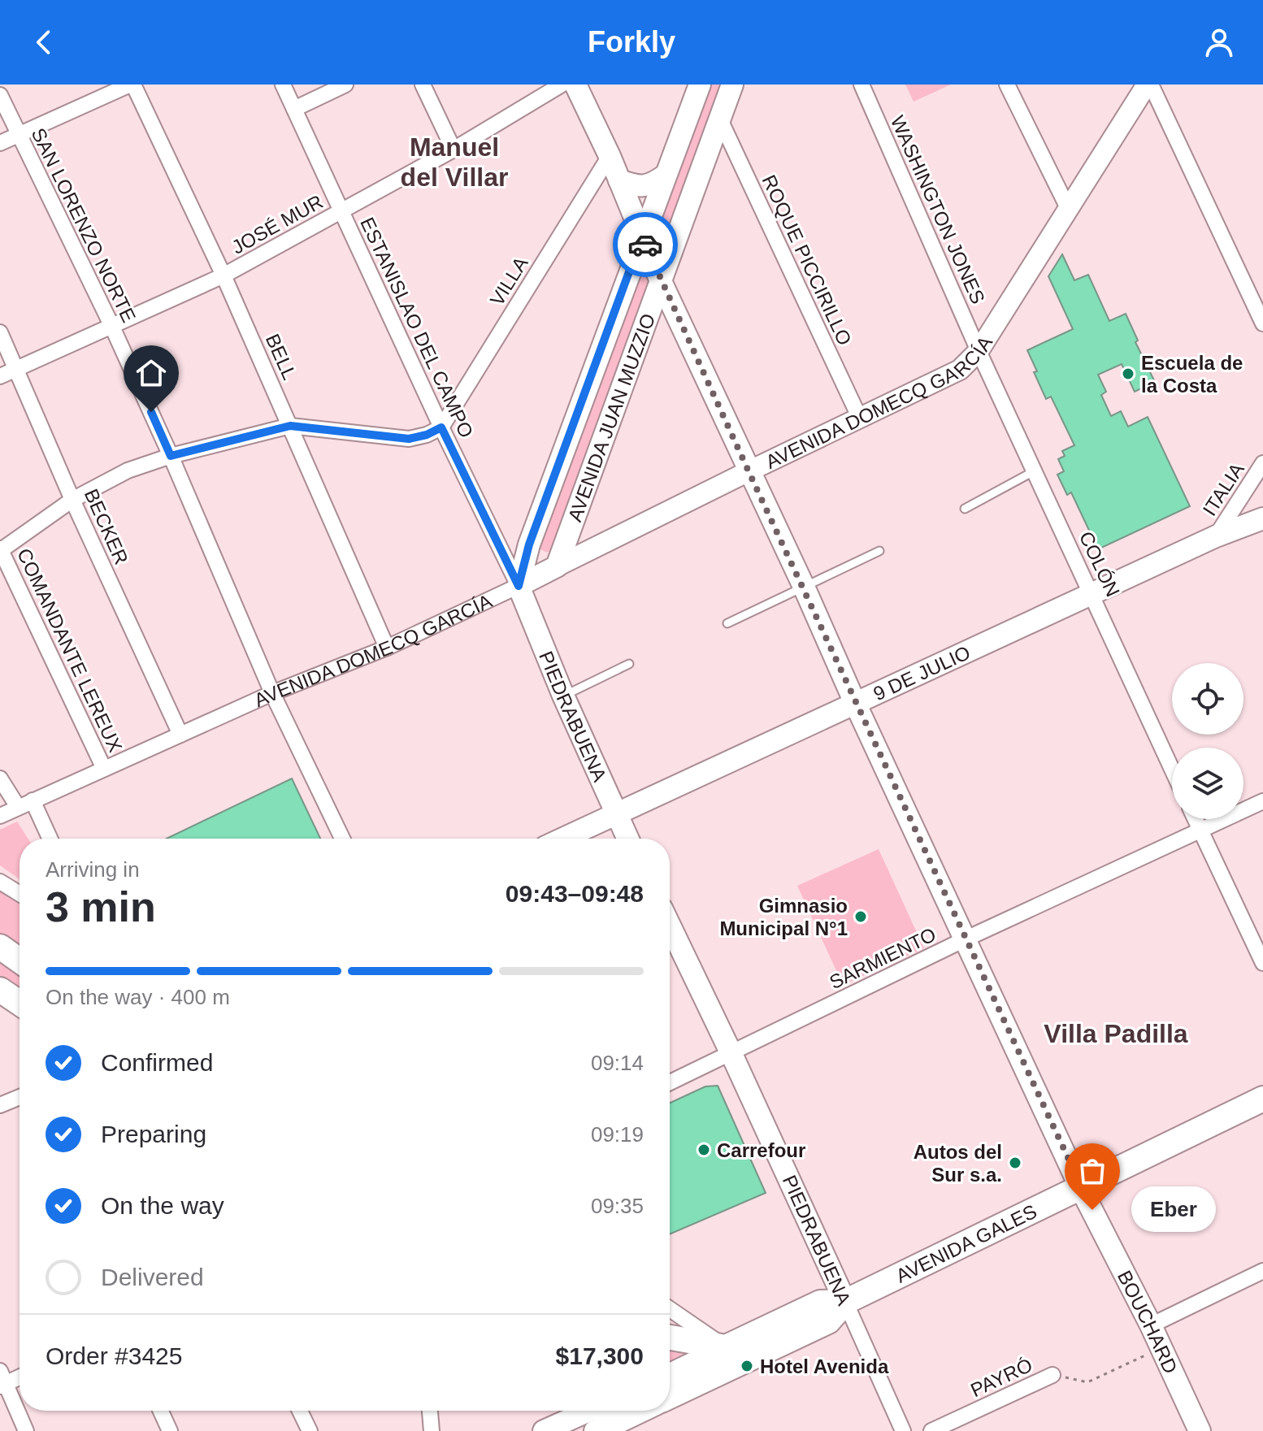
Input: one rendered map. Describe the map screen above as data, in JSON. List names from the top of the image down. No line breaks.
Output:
{"streets":{"main road":["AVENIDA DOMECQ GARCÍA","AVENIDA JUAN MUZZIO","9 DE JULIO","PIEDRABUENA","AVENIDA GALES","BOUCHARD"],"street":["WASHINGTON JONES","JOSÉ MUR","SAN LORENZO NORTE","ROQUE PICCIRILLO","VILLA","ESTANISLAO DEL CAMPO","BELL","ITALIA","BECKER","COLÓN","COMANDANTE LEREUX","SARMIENTO","PAYRÓ"]},"crossings":[["WASHINGTON JONES","AVENIDA DOMECQ GARCÍA"],["WASHINGTON JONES","COLÓN"],["JOSÉ MUR","SAN LORENZO NORTE"],["JOSÉ MUR","ESTANISLAO DEL CAMPO"],["JOSÉ MUR","BELL"],["JOSÉ MUR","BECKER"],["SAN LORENZO NORTE","AVENIDA DOMECQ GARCÍA"],["ROQUE PICCIRILLO","AVENIDA DOMECQ GARCÍA"],["ROQUE PICCIRILLO","AVENIDA JUAN MUZZIO"],["VILLA","ESTANISLAO DEL CAMPO"],["VILLA","BOUCHARD"],["ESTANISLAO DEL CAMPO","AVENIDA DOMECQ GARCÍA"],["ESTANISLAO DEL CAMPO","AVENIDA JUAN MUZZIO"],["ESTANISLAO DEL CAMPO","PIEDRABUENA"],["BELL","AVENIDA DOMECQ GARCÍA"],["AVENIDA DOMECQ GARCÍA","AVENIDA JUAN MUZZIO"],["AVENIDA DOMECQ GARCÍA","BECKER"],["AVENIDA DOMECQ GARCÍA","COLÓN"],["AVENIDA DOMECQ GARCÍA","COMANDANTE LEREUX"],["AVENIDA DOMECQ GARCÍA","PIEDRABUENA"],["AVENIDA DOMECQ GARCÍA","BOUCHARD"],["AVENIDA JUAN MUZZIO","PIEDRABUENA"],["AVENIDA JUAN MUZZIO","BOUCHARD"],["ITALIA","9 DE JULIO"],["COLÓN","9 DE JULIO"],["9 DE JULIO","PIEDRABUENA"],["9 DE JULIO","BOUCHARD"],["PIEDRABUENA","SARMIENTO"],["PIEDRABUENA","AVENIDA GALES"],["SARMIENTO","BOUCHARD"],["AVENIDA GALES","BOUCHARD"],["BOUCHARD","PAYRÓ"]],"districts":["Manuel del Villar","Villa Padilla"],"places":["Escuela de la Costa","Gimnasio Municipal N°1","Carrefour","Autos del Sur s.a.","Eber","Hotel Avenida"],"page":{"header":"Forkly","heading":["3 min","Arriving in","09:43–09:48"],"panel":["Order #3425","$17,300"],"bar":"On the way · 400 m","list":[["Confirmed","09:14"],["Preparing","09:19"],["On the way","09:35"],"Delivered"],"bubble":"Eber"}}
